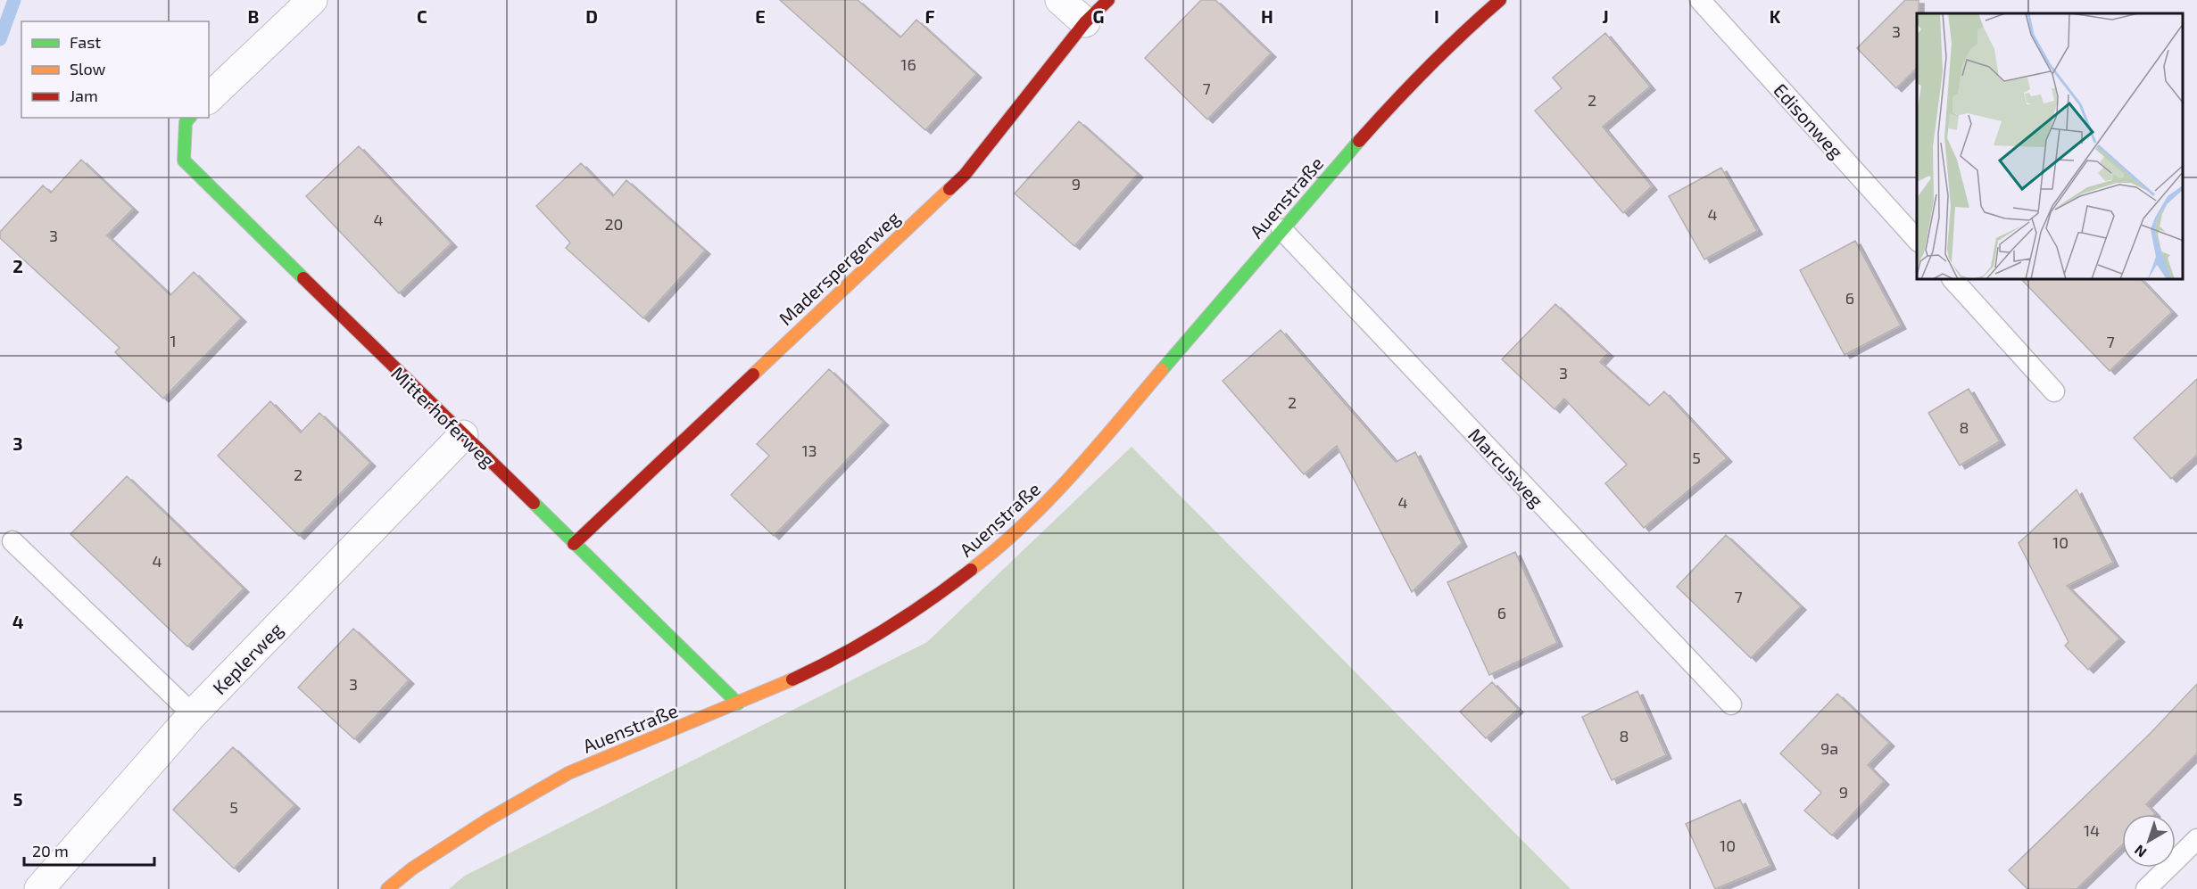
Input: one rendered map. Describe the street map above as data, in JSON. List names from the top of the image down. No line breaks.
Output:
{"streets":{"street":["Auenstraße","Maderspergerweg","Mitterhoferweg","Keplerweg"],"lane":["Edisonweg","Marcusweg"]},"crossings":[["Auenstraße","Mitterhoferweg"],["Auenstraße","Marcusweg"],["Maderspergerweg","Mitterhoferweg"],["Mitterhoferweg","Keplerweg"]],"house_numbers":["3","16","7","2","9","4","4","20","3","6","1","7","3","2","8","13","5","2","4","10","4","7","6","3","8","9a","9","5","14","10"],"legend":["Fast","Slow","Jam"],"scale_bar":"20 m","north":"bottom left","grid":{"columns":["B","C","D","E","F","G","H","I","J","K"],"rows":["2","3","4","5"]}}
